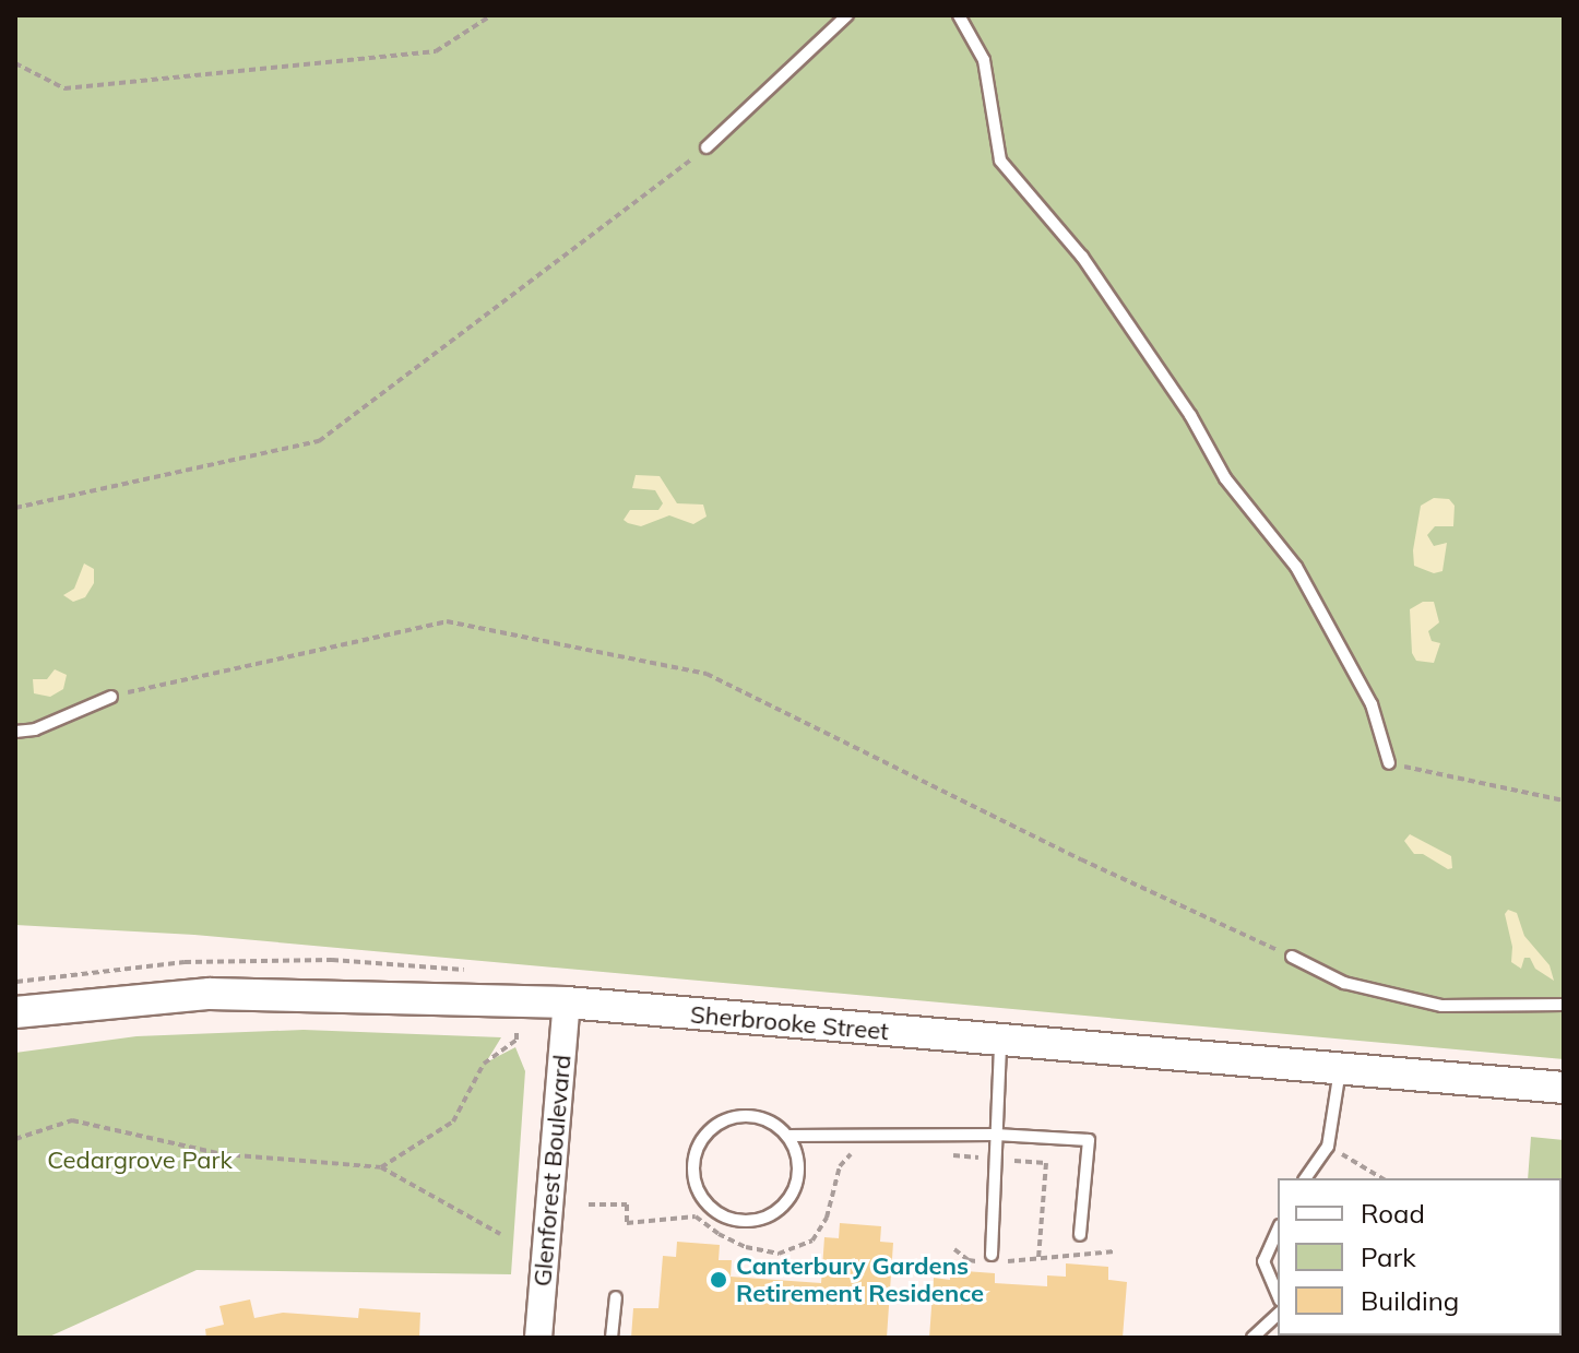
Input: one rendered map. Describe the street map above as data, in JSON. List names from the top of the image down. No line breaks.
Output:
{"streets":{"main road":["Sherbrooke Street"],"street":["Glenforest Boulevard"]},"crossings":[["Sherbrooke Street","Glenforest Boulevard"]],"parks":["Cedargrove Park"],"places":["Canterbury Gardens Retirement Residence"],"legend":["Road","Park","Building"]}
